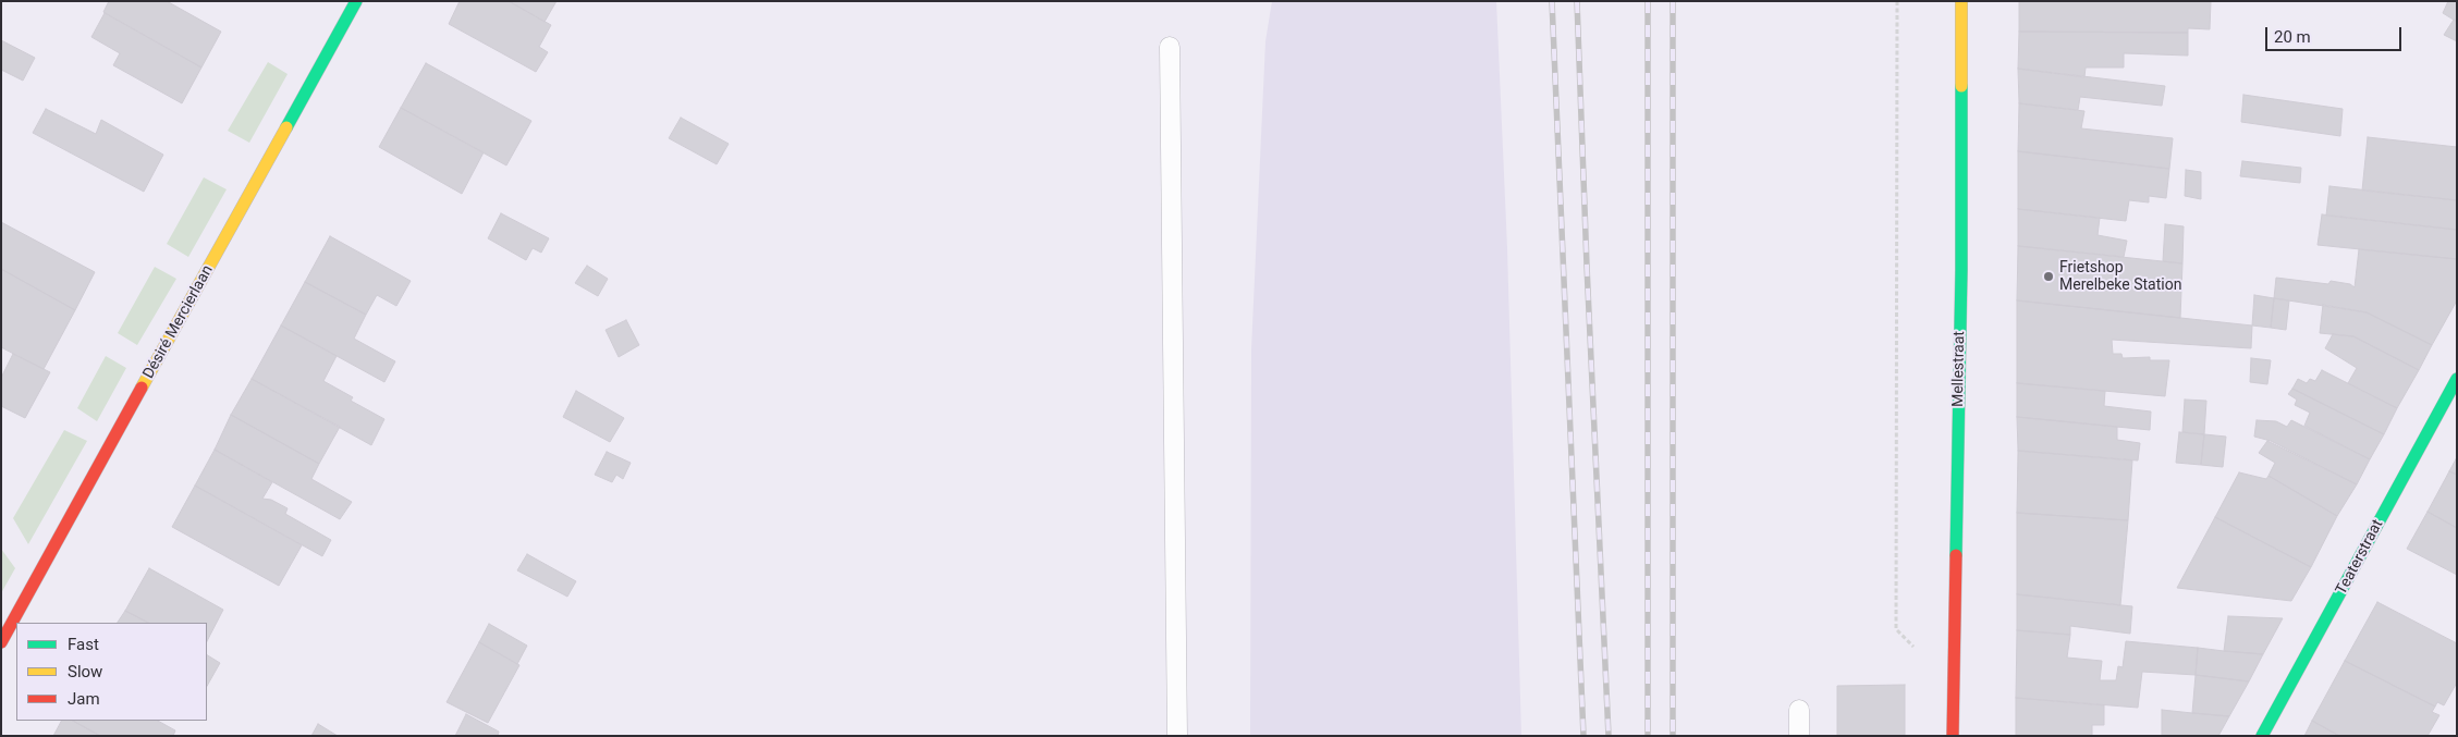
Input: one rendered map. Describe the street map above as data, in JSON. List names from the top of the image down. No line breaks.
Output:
{"streets":{"street":["Désiré Mercierlaan","Mellestraat","Teaterstraat"]},"places":["Frietshop Merelbeke Station"],"legend":["Fast","Slow","Jam"],"scale_bar":"20 m"}
